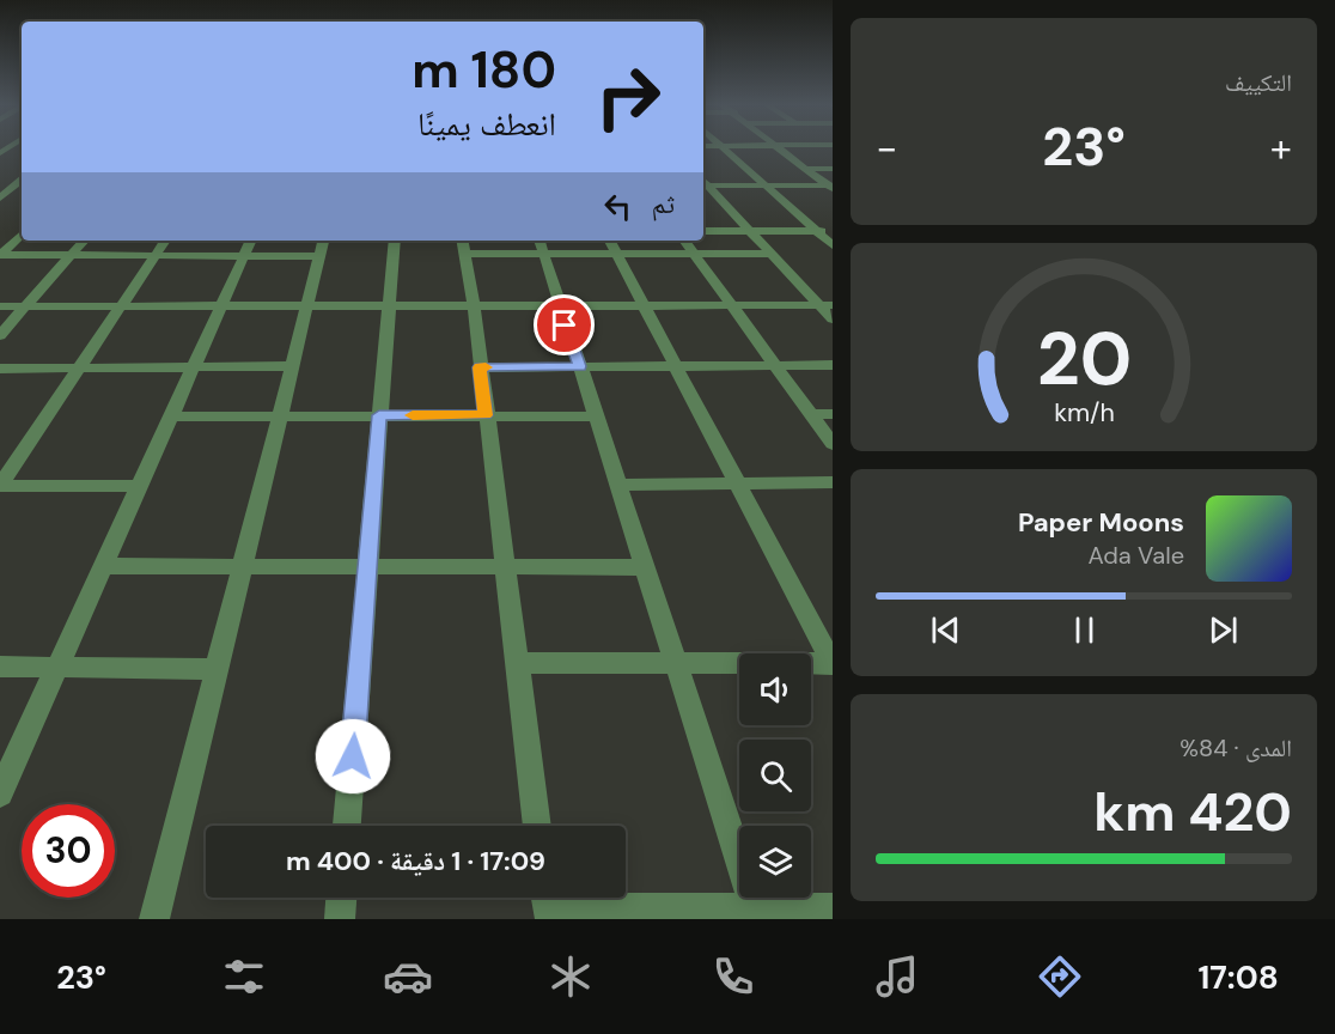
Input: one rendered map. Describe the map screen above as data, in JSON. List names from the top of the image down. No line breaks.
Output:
{"page":{"tile":["التكييف",["المدى · 84%","420 km"]],"turn":["180 m","انعطف يمينًا"],"heat":["−","23°","+"],"then":"ثم","song":["Paper Moons","Ada Vale"],"limit":"30","trip":"17:09 · 1 دقيقة · 400 m","tabs":["17:08","23°"],"gauge":["20","km/h"]}}
